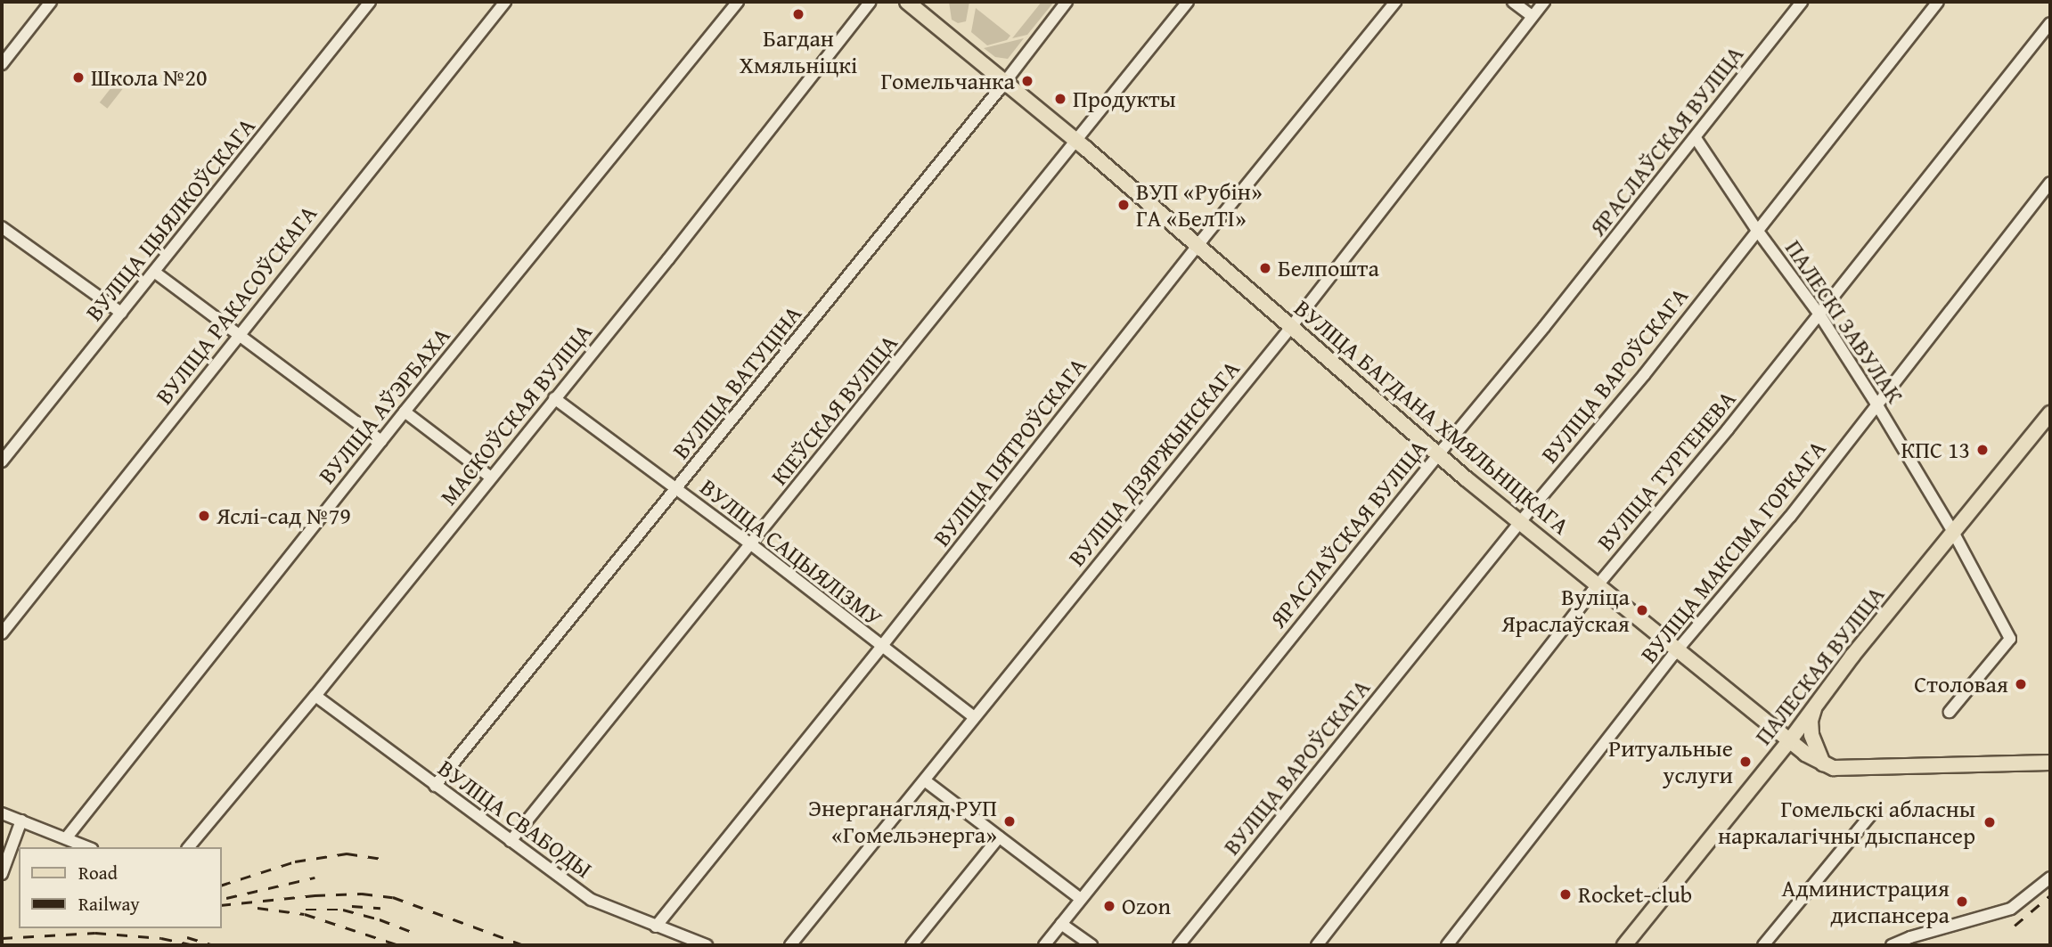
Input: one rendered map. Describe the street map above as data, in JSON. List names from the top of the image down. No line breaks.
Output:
{"streets":{"main road":["ВУЛІЦА БАГДАНА ХМЯЛЬНІЦКАГА","ПАЛЕСКАЯ ВУЛІЦА"],"street":["ЯРАСЛАЎСКАЯ ВУЛІЦА","ВУЛІЦА ЦЫЯЛКОЎСКАГА","ВУЛІЦА РАКАСОЎСКАГА","ПАЛЕСКІ ЗАВУЛАК","ВУЛІЦА ВАРОЎСКАГА","ВУЛІЦА ВАТУЦІНА","ВУЛІЦА АЎЭРБАХА","КІЕЎСКАЯ ВУЛІЦА","МАСКОЎСКАЯ ВУЛІЦА","ВУЛІЦА ПЯТРОЎСКАГА","ВУЛІЦА ДЗЯРЖЫНСКАГА","ВУЛІЦА ТУРГЕНЕВА","ВУЛІЦА МАКСІМА ГОРКАГА","ВУЛІЦА САЦЫЯЛІЗМУ","ВУЛІЦА СВАБОДЫ"]},"crossings":[["ЯРАСЛАЎСКАЯ ВУЛІЦА","ПАЛЕСКІ ЗАВУЛАК"],["ЯРАСЛАЎСКАЯ ВУЛІЦА","ВУЛІЦА БАГДАНА ХМЯЛЬНІЦКАГА"],["ПАЛЕСКІ ЗАВУЛАК","ВУЛІЦА ВАРОЎСКАГА"],["ПАЛЕСКІ ЗАВУЛАК","ВУЛІЦА ТУРГЕНЕВА"],["ПАЛЕСКІ ЗАВУЛАК","ВУЛІЦА МАКСІМА ГОРКАГА"],["ПАЛЕСКІ ЗАВУЛАК","ПАЛЕСКАЯ ВУЛІЦА"],["ВУЛІЦА ВАРОЎСКАГА","ВУЛІЦА БАГДАНА ХМЯЛЬНІЦКАГА"],["ВУЛІЦА ВАТУЦІНА","ВУЛІЦА БАГДАНА ХМЯЛЬНІЦКАГА"],["ВУЛІЦА ВАТУЦІНА","ВУЛІЦА САЦЫЯЛІЗМУ"],["ВУЛІЦА ВАТУЦІНА","ВУЛІЦА СВАБОДЫ"],["КІЕЎСКАЯ ВУЛІЦА","ВУЛІЦА БАГДАНА ХМЯЛЬНІЦКАГА"],["КІЕЎСКАЯ ВУЛІЦА","ВУЛІЦА САЦЫЯЛІЗМУ"],["КІЕЎСКАЯ ВУЛІЦА","ВУЛІЦА СВАБОДЫ"],["МАСКОЎСКАЯ ВУЛІЦА","ВУЛІЦА САЦЫЯЛІЗМУ"],["МАСКОЎСКАЯ ВУЛІЦА","ВУЛІЦА СВАБОДЫ"],["ВУЛІЦА БАГДАНА ХМЯЛЬНІЦКАГА","ВУЛІЦА ПЯТРОЎСКАГА"],["ВУЛІЦА БАГДАНА ХМЯЛЬНІЦКАГА","ВУЛІЦА ДЗЯРЖЫНСКАГА"],["ВУЛІЦА БАГДАНА ХМЯЛЬНІЦКАГА","ВУЛІЦА ТУРГЕНЕВА"],["ВУЛІЦА БАГДАНА ХМЯЛЬНІЦКАГА","ВУЛІЦА МАКСІМА ГОРКАГА"],["ВУЛІЦА БАГДАНА ХМЯЛЬНІЦКАГА","ПАЛЕСКАЯ ВУЛІЦА"],["ВУЛІЦА ПЯТРОЎСКАГА","ВУЛІЦА САЦЫЯЛІЗМУ"],["ВУЛІЦА ПЯТРОЎСКАГА","ВУЛІЦА СВАБОДЫ"],["ВУЛІЦА ДЗЯРЖЫНСКАГА","ВУЛІЦА САЦЫЯЛІЗМУ"]],"places":["Багдан Хмяльніцкі","Школа №20","Гомельчанка","Продукты","ВУП «Рубін» ГА «БелТІ»","Белпошта","КПС 13","Яслі-сад №79","Вуліца Яраслаўская","Столовая","Ритуальные услуги","Энерганагляд РУП «Гомельэнерга»","Гомельскі абласны наркалагічны дыспансер","Rocket-club","Администрация диспансера","Ozon"],"legend":["Road","Railway"]}
